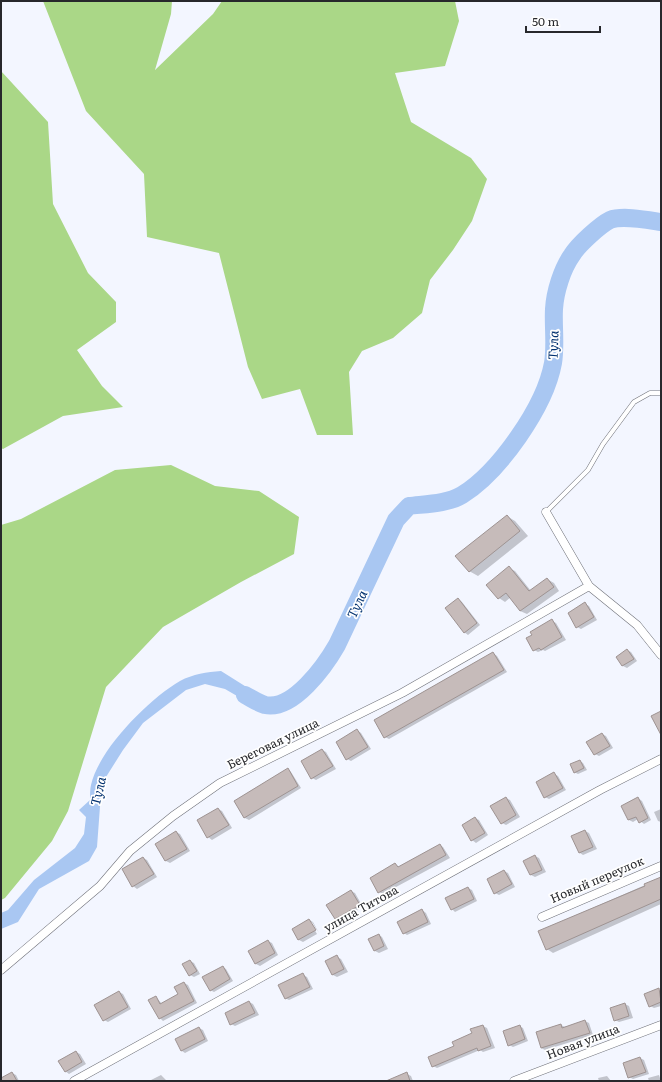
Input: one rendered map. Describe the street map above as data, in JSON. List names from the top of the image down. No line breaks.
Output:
{"streets":{"street":["Береговая улица","Новый переулок","улица Титова","Новая улица"]},"water":["Тула"],"scale_bar":"50 m"}
